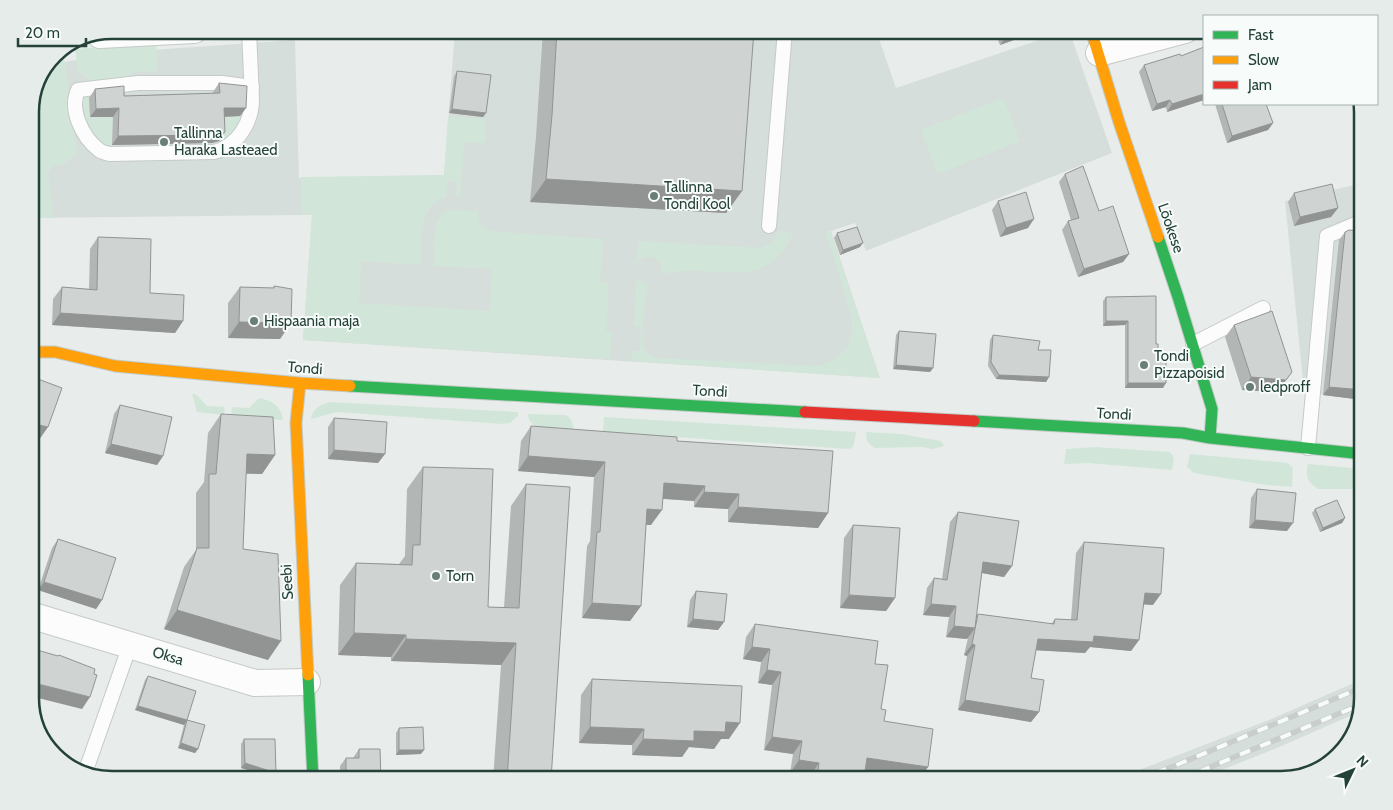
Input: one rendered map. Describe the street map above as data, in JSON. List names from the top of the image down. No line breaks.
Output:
{"streets":{"street":["Lõokese","Tondi","Seebi","Oksa"]},"crossings":[["Lõokese","Tondi"],["Tondi","Seebi"],["Seebi","Oksa"]],"places":["Tallinna Haraka Lasteaed","Tallinna Tondi Kool","Hispaania maja","Tondi Pizzapoisid","ledproff","Torn"],"legend":["Fast","Slow","Jam"],"scale_bar":"20 m","north":"top right"}
